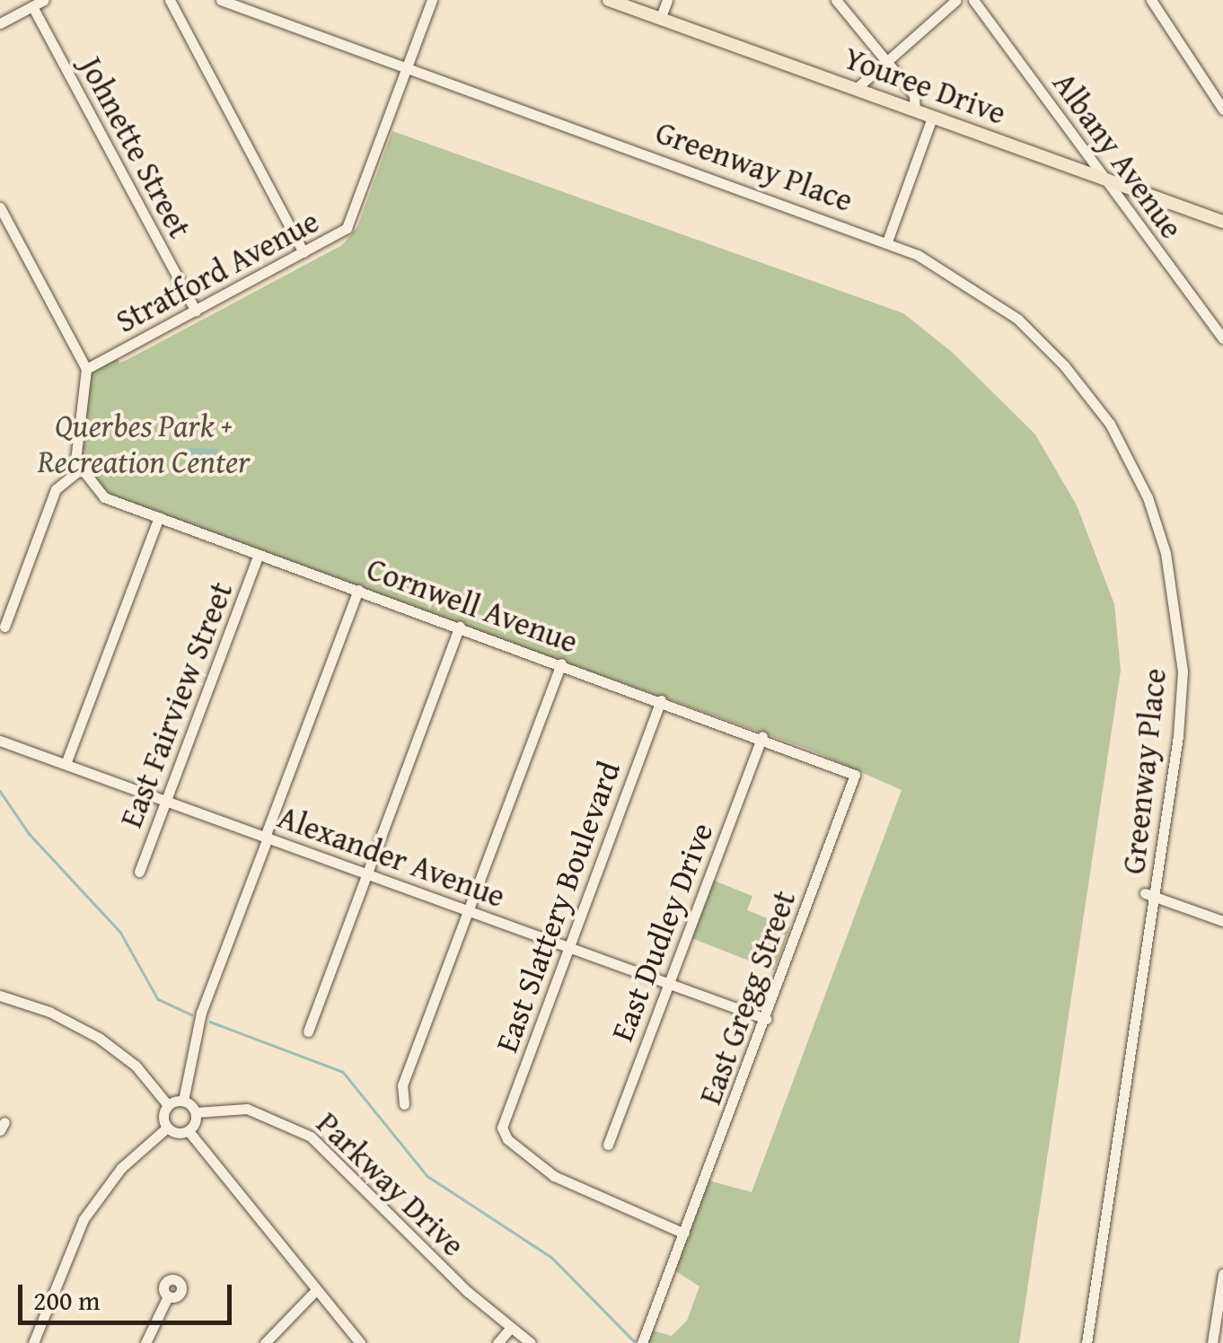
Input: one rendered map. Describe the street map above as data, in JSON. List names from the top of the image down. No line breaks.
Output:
{"streets":{"main road":["Youree Drive"],"street":["Johnette Street","Albany Avenue","Greenway Place","Stratford Avenue","Cornwell Avenue","East Fairview Street","Alexander Avenue","East Slattery Boulevard","East Dudley Drive","East Gregg Street","Parkway Drive"]},"crossings":[["Youree Drive","Albany Avenue"],["Johnette Street","Stratford Avenue"],["Greenway Place","Stratford Avenue"],["Cornwell Avenue","East Fairview Street"],["Cornwell Avenue","East Slattery Boulevard"],["Cornwell Avenue","East Dudley Drive"],["Cornwell Avenue","East Gregg Street"],["East Fairview Street","Alexander Avenue"],["Alexander Avenue","East Slattery Boulevard"],["Alexander Avenue","East Dudley Drive"],["Alexander Avenue","East Gregg Street"],["East Slattery Boulevard","East Gregg Street"]],"parks":["Querbes Park + Recreation Center"],"scale_bar":"200 m"}
